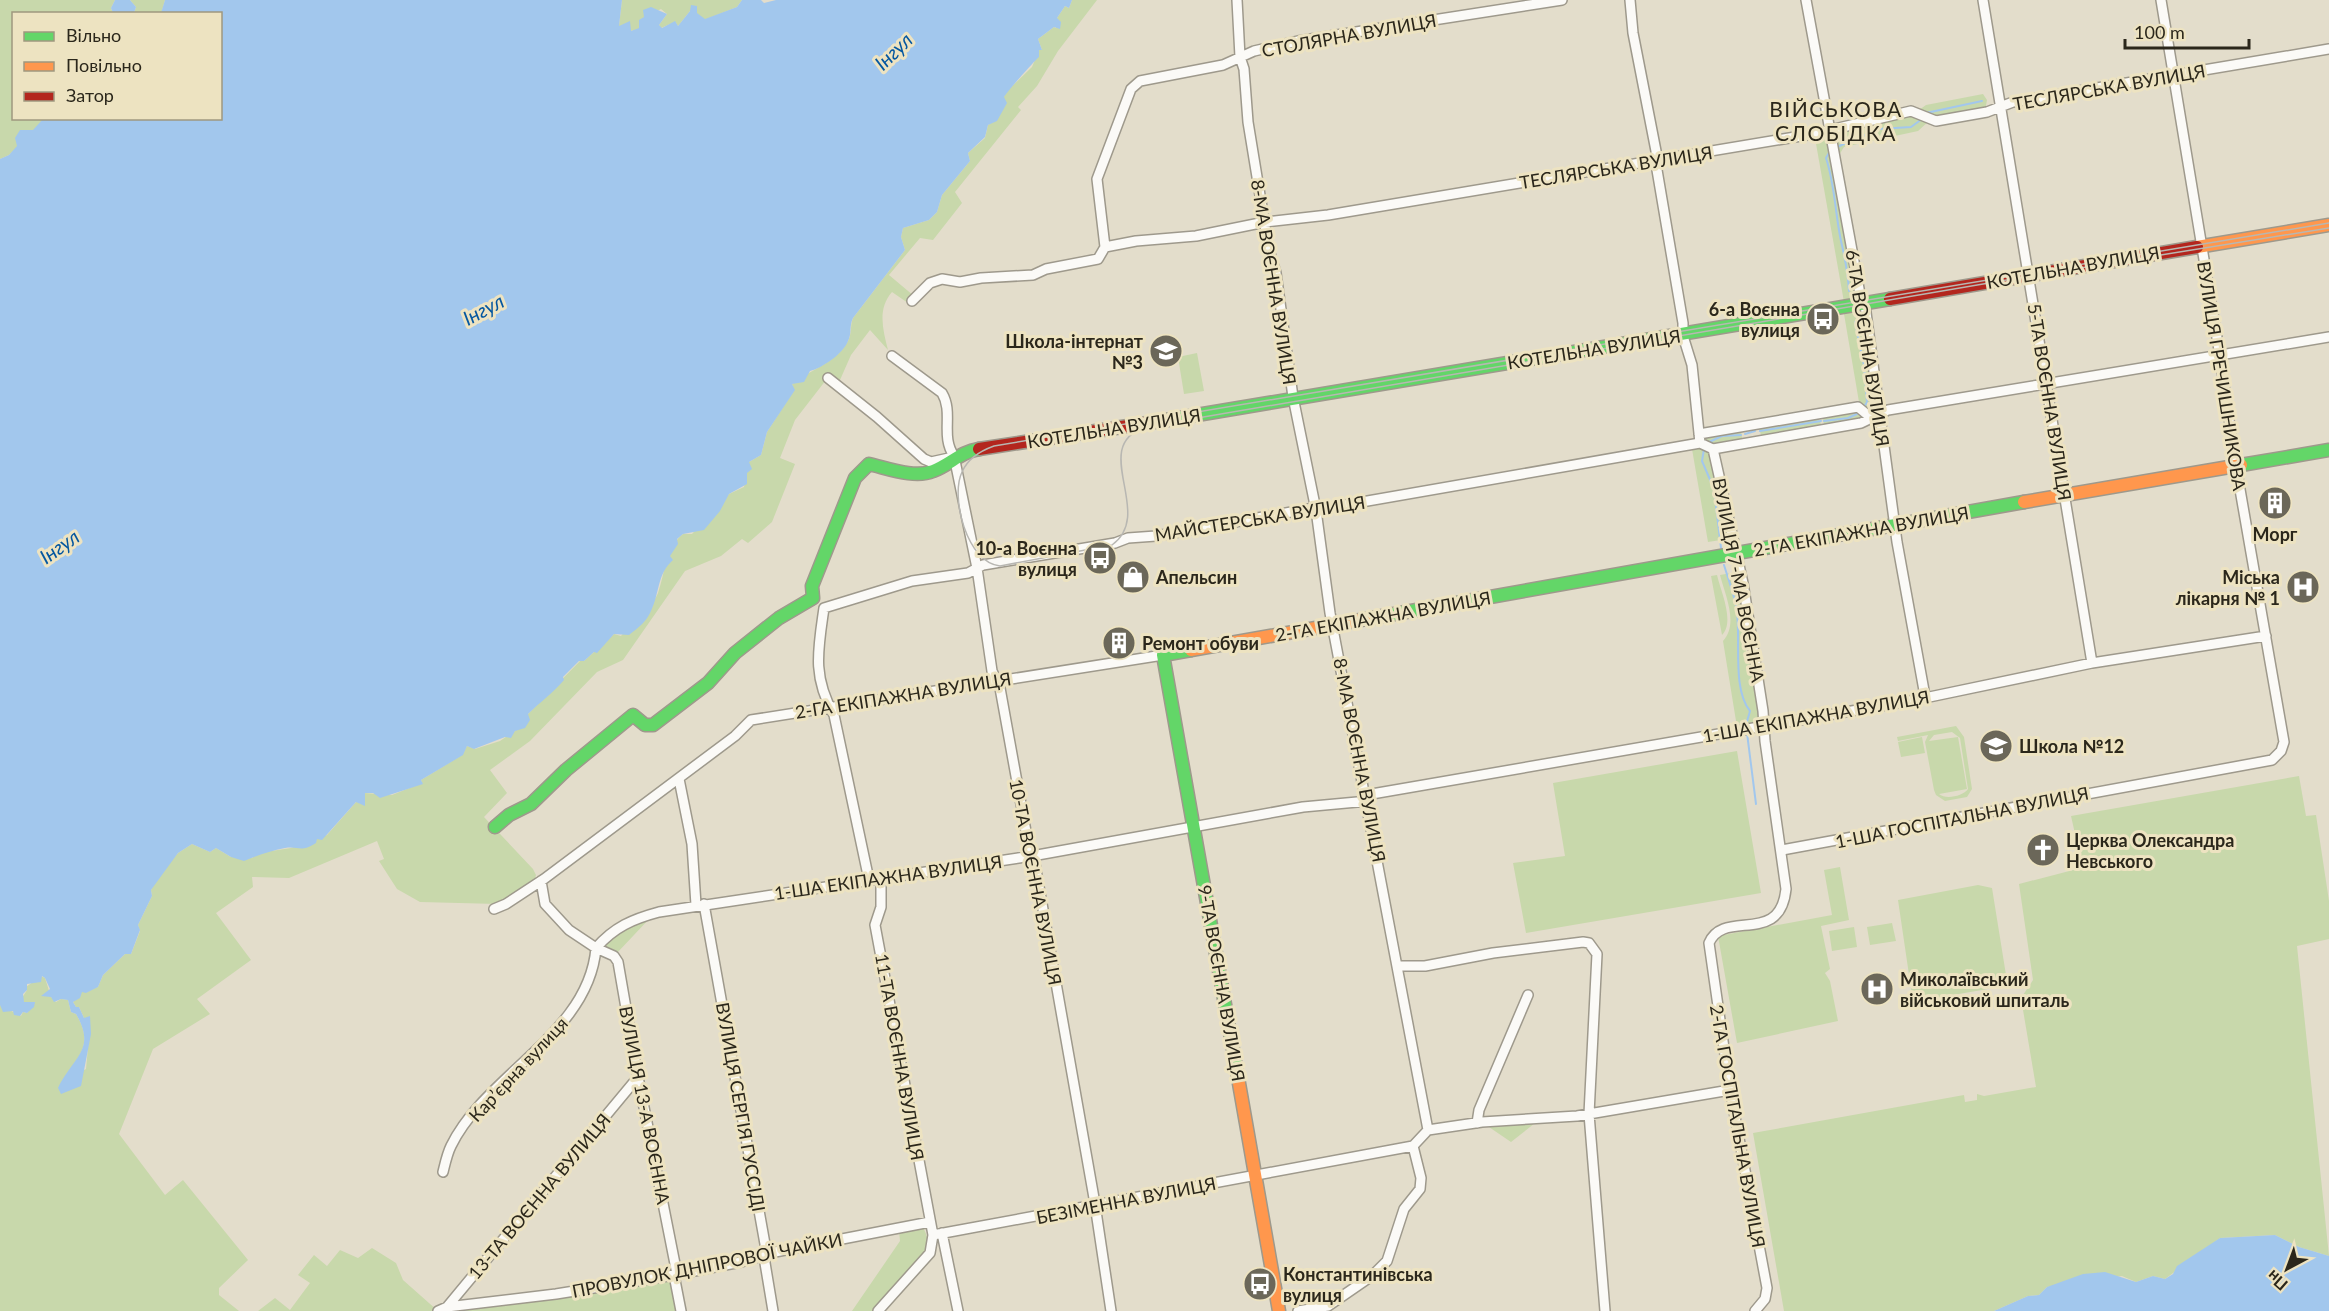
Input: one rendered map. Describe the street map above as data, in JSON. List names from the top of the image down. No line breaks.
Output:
{"streets":{"street":["СТОЛЯРНА ВУЛИЦЯ","ТЕСЛЯРСЬКА ВУЛИЦЯ","КОТЕЛЬНА ВУЛИЦЯ","8-МА ВОЄННА ВУЛИЦЯ","6-ТА ВОЄННА ВУЛИЦЯ","ВУЛИЦЯ ГРЕЧИШНИКОВА","5-ТА ВОЄННА ВУЛИЦЯ","МАЙСТЕРСЬКА ВУЛИЦЯ","2-ГА ЕКІПАЖНА ВУЛИЦЯ","ВУЛИЦЯ 7-МА ВОЄННА","1-ША ЕКІПАЖНА ВУЛИЦЯ","1-ША ГОСПІТАЛЬНА ВУЛИЦЯ","10-ТА ВОЄННА ВУЛИЦЯ","9-ТА ВОЄННА ВУЛИЦЯ","11-ТА ВОЄННА ВУЛИЦЯ","Карʼєрна вулиця","ВУЛИЦЯ 13-А ВОЄННА","ВУЛИЦЯ СЕРГІЯ ГУССІДІ","2-ГА ГОСПІТАЛЬНА ВУЛИЦЯ","13-ТА ВОЄННА ВУЛИЦЯ","БЕЗІМЕННА ВУЛИЦЯ","ПРОВУЛОК ДНІПРОВОЇ ЧАЙКИ"]},"crossings":[["СТОЛЯРНА ВУЛИЦЯ","ТЕСЛЯРСЬКА ВУЛИЦЯ"],["СТОЛЯРНА ВУЛИЦЯ","8-МА ВОЄННА ВУЛИЦЯ"],["ТЕСЛЯРСЬКА ВУЛИЦЯ","8-МА ВОЄННА ВУЛИЦЯ"],["ТЕСЛЯРСЬКА ВУЛИЦЯ","6-ТА ВОЄННА ВУЛИЦЯ"],["ТЕСЛЯРСЬКА ВУЛИЦЯ","ВУЛИЦЯ ГРЕЧИШНИКОВА"],["ТЕСЛЯРСЬКА ВУЛИЦЯ","5-ТА ВОЄННА ВУЛИЦЯ"],["КОТЕЛЬНА ВУЛИЦЯ","8-МА ВОЄННА ВУЛИЦЯ"],["КОТЕЛЬНА ВУЛИЦЯ","6-ТА ВОЄННА ВУЛИЦЯ"],["КОТЕЛЬНА ВУЛИЦЯ","ВУЛИЦЯ ГРЕЧИШНИКОВА"],["КОТЕЛЬНА ВУЛИЦЯ","5-ТА ВОЄННА ВУЛИЦЯ"],["КОТЕЛЬНА ВУЛИЦЯ","10-ТА ВОЄННА ВУЛИЦЯ"],["8-МА ВОЄННА ВУЛИЦЯ","МАЙСТЕРСЬКА ВУЛИЦЯ"],["8-МА ВОЄННА ВУЛИЦЯ","2-ГА ЕКІПАЖНА ВУЛИЦЯ"],["8-МА ВОЄННА ВУЛИЦЯ","1-ША ЕКІПАЖНА ВУЛИЦЯ"],["6-ТА ВОЄННА ВУЛИЦЯ","2-ГА ЕКІПАЖНА ВУЛИЦЯ"],["6-ТА ВОЄННА ВУЛИЦЯ","1-ША ЕКІПАЖНА ВУЛИЦЯ"],["ВУЛИЦЯ ГРЕЧИШНИКОВА","2-ГА ЕКІПАЖНА ВУЛИЦЯ"],["ВУЛИЦЯ ГРЕЧИШНИКОВА","1-ША ЕКІПАЖНА ВУЛИЦЯ"],["ВУЛИЦЯ ГРЕЧИШНИКОВА","1-ША ГОСПІТАЛЬНА ВУЛИЦЯ"],["5-ТА ВОЄННА ВУЛИЦЯ","2-ГА ЕКІПАЖНА ВУЛИЦЯ"],["5-ТА ВОЄННА ВУЛИЦЯ","1-ША ЕКІПАЖНА ВУЛИЦЯ"],["МАЙСТЕРСЬКА ВУЛИЦЯ","10-ТА ВОЄННА ВУЛИЦЯ"],["2-ГА ЕКІПАЖНА ВУЛИЦЯ","ВУЛИЦЯ 7-МА ВОЄННА"],["2-ГА ЕКІПАЖНА ВУЛИЦЯ","10-ТА ВОЄННА ВУЛИЦЯ"],["2-ГА ЕКІПАЖНА ВУЛИЦЯ","9-ТА ВОЄННА ВУЛИЦЯ"],["2-ГА ЕКІПАЖНА ВУЛИЦЯ","ВУЛИЦЯ СЕРГІЯ ГУССІДІ"],["ВУЛИЦЯ 7-МА ВОЄННА","1-ША ЕКІПАЖНА ВУЛИЦЯ"],["ВУЛИЦЯ 7-МА ВОЄННА","1-ША ГОСПІТАЛЬНА ВУЛИЦЯ"],["ВУЛИЦЯ 7-МА ВОЄННА","2-ГА ГОСПІТАЛЬНА ВУЛИЦЯ"],["1-ША ЕКІПАЖНА ВУЛИЦЯ","10-ТА ВОЄННА ВУЛИЦЯ"],["1-ША ЕКІПАЖНА ВУЛИЦЯ","9-ТА ВОЄННА ВУЛИЦЯ"],["1-ША ЕКІПАЖНА ВУЛИЦЯ","11-ТА ВОЄННА ВУЛИЦЯ"],["1-ША ЕКІПАЖНА ВУЛИЦЯ","Карʼєрна вулиця"],["1-ША ЕКІПАЖНА ВУЛИЦЯ","ВУЛИЦЯ 13-А ВОЄННА"],["1-ША ЕКІПАЖНА ВУЛИЦЯ","ВУЛИЦЯ СЕРГІЯ ГУССІДІ"],["1-ША ГОСПІТАЛЬНА ВУЛИЦЯ","2-ГА ГОСПІТАЛЬНА ВУЛИЦЯ"],["10-ТА ВОЄННА ВУЛИЦЯ","БЕЗІМЕННА ВУЛИЦЯ"],["9-ТА ВОЄННА ВУЛИЦЯ","БЕЗІМЕННА ВУЛИЦЯ"],["11-ТА ВОЄННА ВУЛИЦЯ","БЕЗІМЕННА ВУЛИЦЯ"],["11-ТА ВОЄННА ВУЛИЦЯ","ПРОВУЛОК ДНІПРОВОЇ ЧАЙКИ"],["Карʼєрна вулиця","ВУЛИЦЯ 13-А ВОЄННА"],["ВУЛИЦЯ 13-А ВОЄННА","13-ТА ВОЄННА ВУЛИЦЯ"],["ВУЛИЦЯ 13-А ВОЄННА","ПРОВУЛОК ДНІПРОВОЇ ЧАЙКИ"],["ВУЛИЦЯ СЕРГІЯ ГУССІДІ","ПРОВУЛОК ДНІПРОВОЇ ЧАЙКИ"],["13-ТА ВОЄННА ВУЛИЦЯ","ПРОВУЛОК ДНІПРОВОЇ ЧАЙКИ"]],"districts":["ВІЙСЬКОВА СЛОБІДКА"],"water":["Інгул"],"places":{"bus stop":["6-а Воєнна вулиця","10-а Воєнна вулиця","Константинівська вулиця"],"school or university":["Школа-інтернат №3","Школа №12"],"building":["Морг","Ремонт обуви"],"shop":["Апельсин"],"hospital":["Міська лікарня № 1","Миколаївський військовий шпиталь"],"church":["Церква Олександра Невського"]},"legend":["Вільно","Повільно","Затор"],"scale_bar":"100 m","north":"bottom left"}
